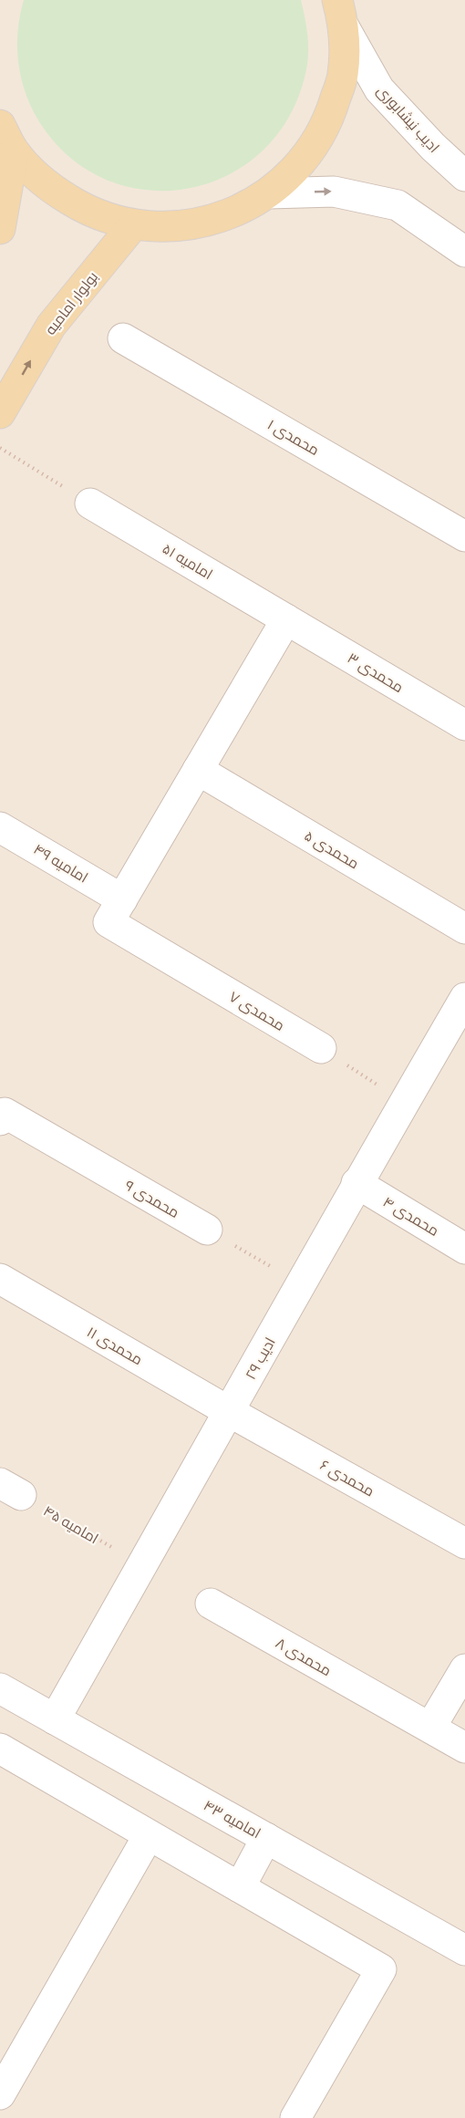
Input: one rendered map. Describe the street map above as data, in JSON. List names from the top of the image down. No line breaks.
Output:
{"streets":{"main road":["بولوار امامیه"],"street":["ادیب نیشابوری","محمدی ۱","امامیه ۵۱","محمدی ۳","محمدی ۵","امامیه ۴۹","محمدی ۷","محمدی ۹","محمدی ۴","محمدی ۱۱","ادیب ۲۹","محمدی ۶","محمدی ۸","امامیه ۴۳"],"path":["امامیه ۴۵"]},"crossings":[["امامیه ۵۱","محمدی ۳"],["امامیه ۴۹","محمدی ۷"],["محمدی ۴","ادیب ۲۹"],["محمدی ۱۱","ادیب ۲۹"],["محمدی ۱۱","محمدی ۶"],["ادیب ۲۹","محمدی ۶"],["ادیب ۲۹","امامیه ۴۵"],["ادیب ۲۹","امامیه ۴۳"]]}
